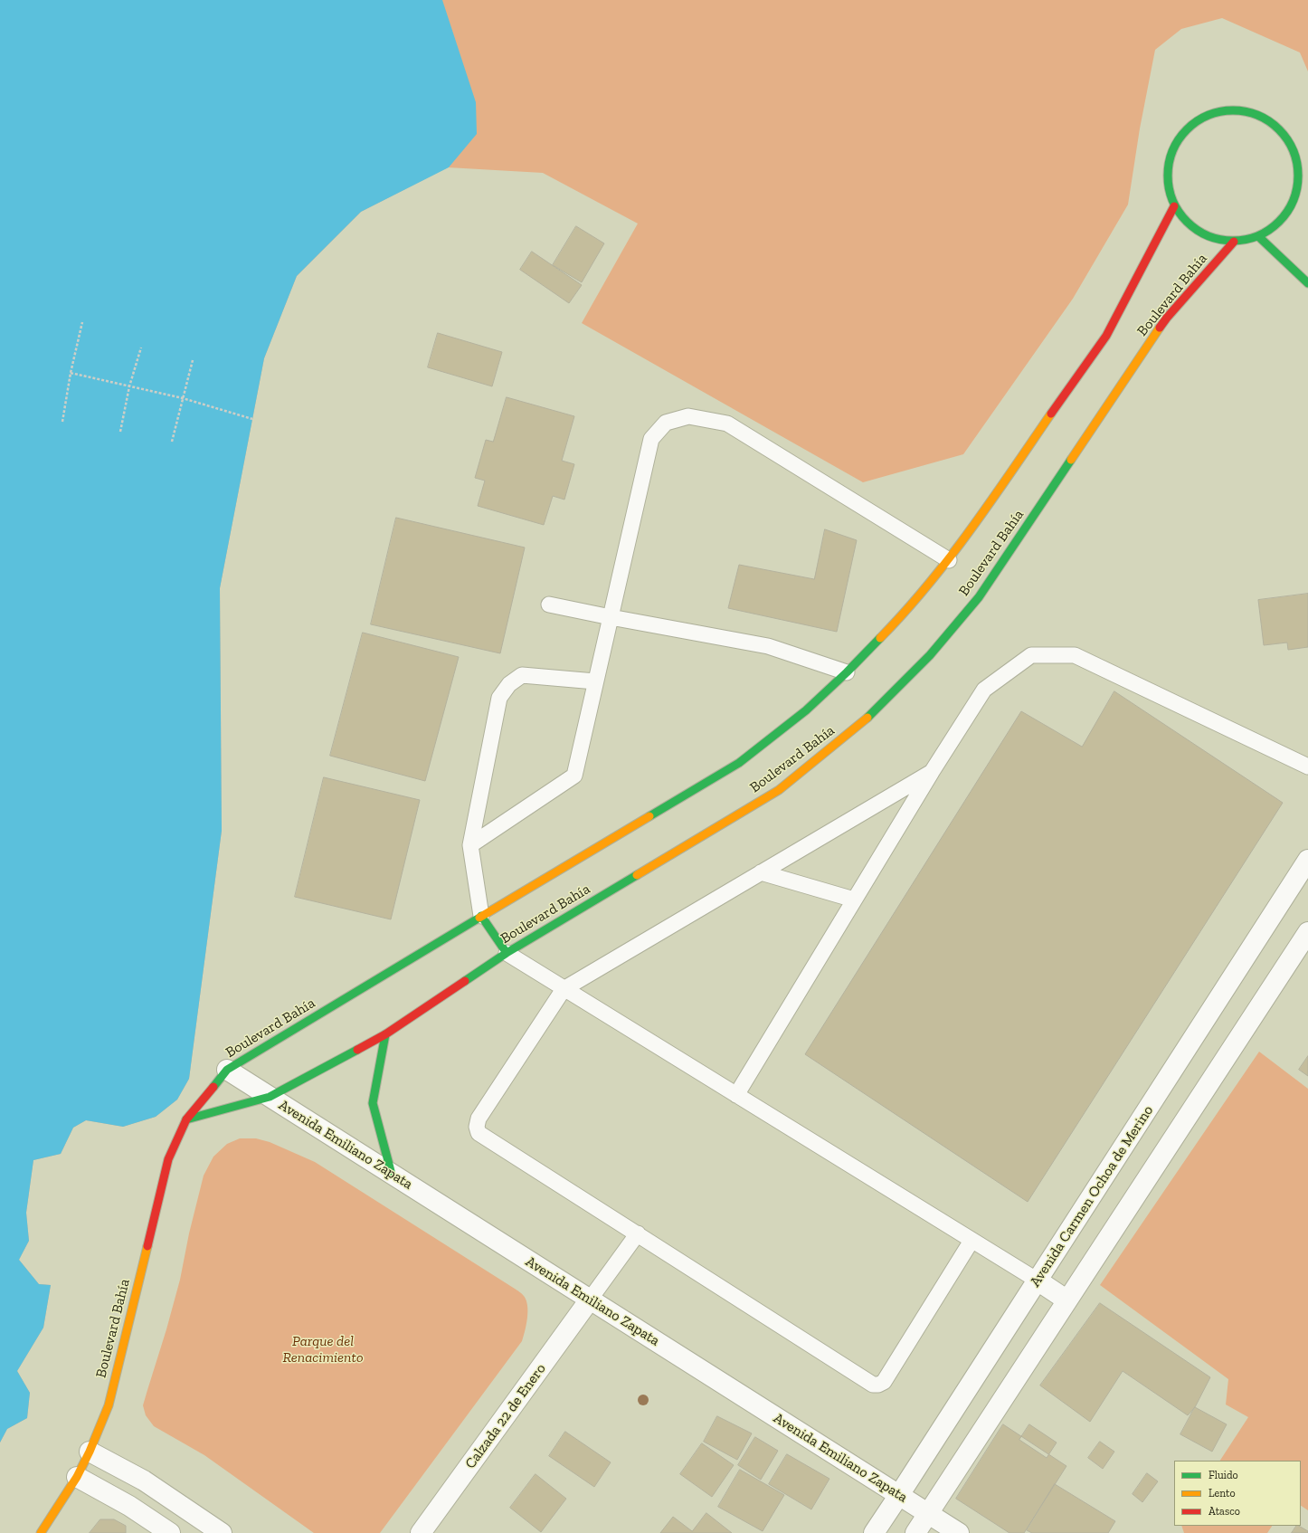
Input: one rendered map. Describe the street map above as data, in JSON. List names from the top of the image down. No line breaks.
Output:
{"streets":{"main road":["Boulevard Bahía"],"street":["Avenida Emiliano Zapata","Avenida Carmen Ochoa de Merino","Calzada 22 de Enero"]},"crossings":[["Boulevard Bahía","Avenida Emiliano Zapata"],["Avenida Emiliano Zapata","Avenida Carmen Ochoa de Merino"],["Avenida Emiliano Zapata","Calzada 22 de Enero"]],"parks":["Parque del Renacimiento"],"legend":["Fluido","Lento","Atasco"]}
